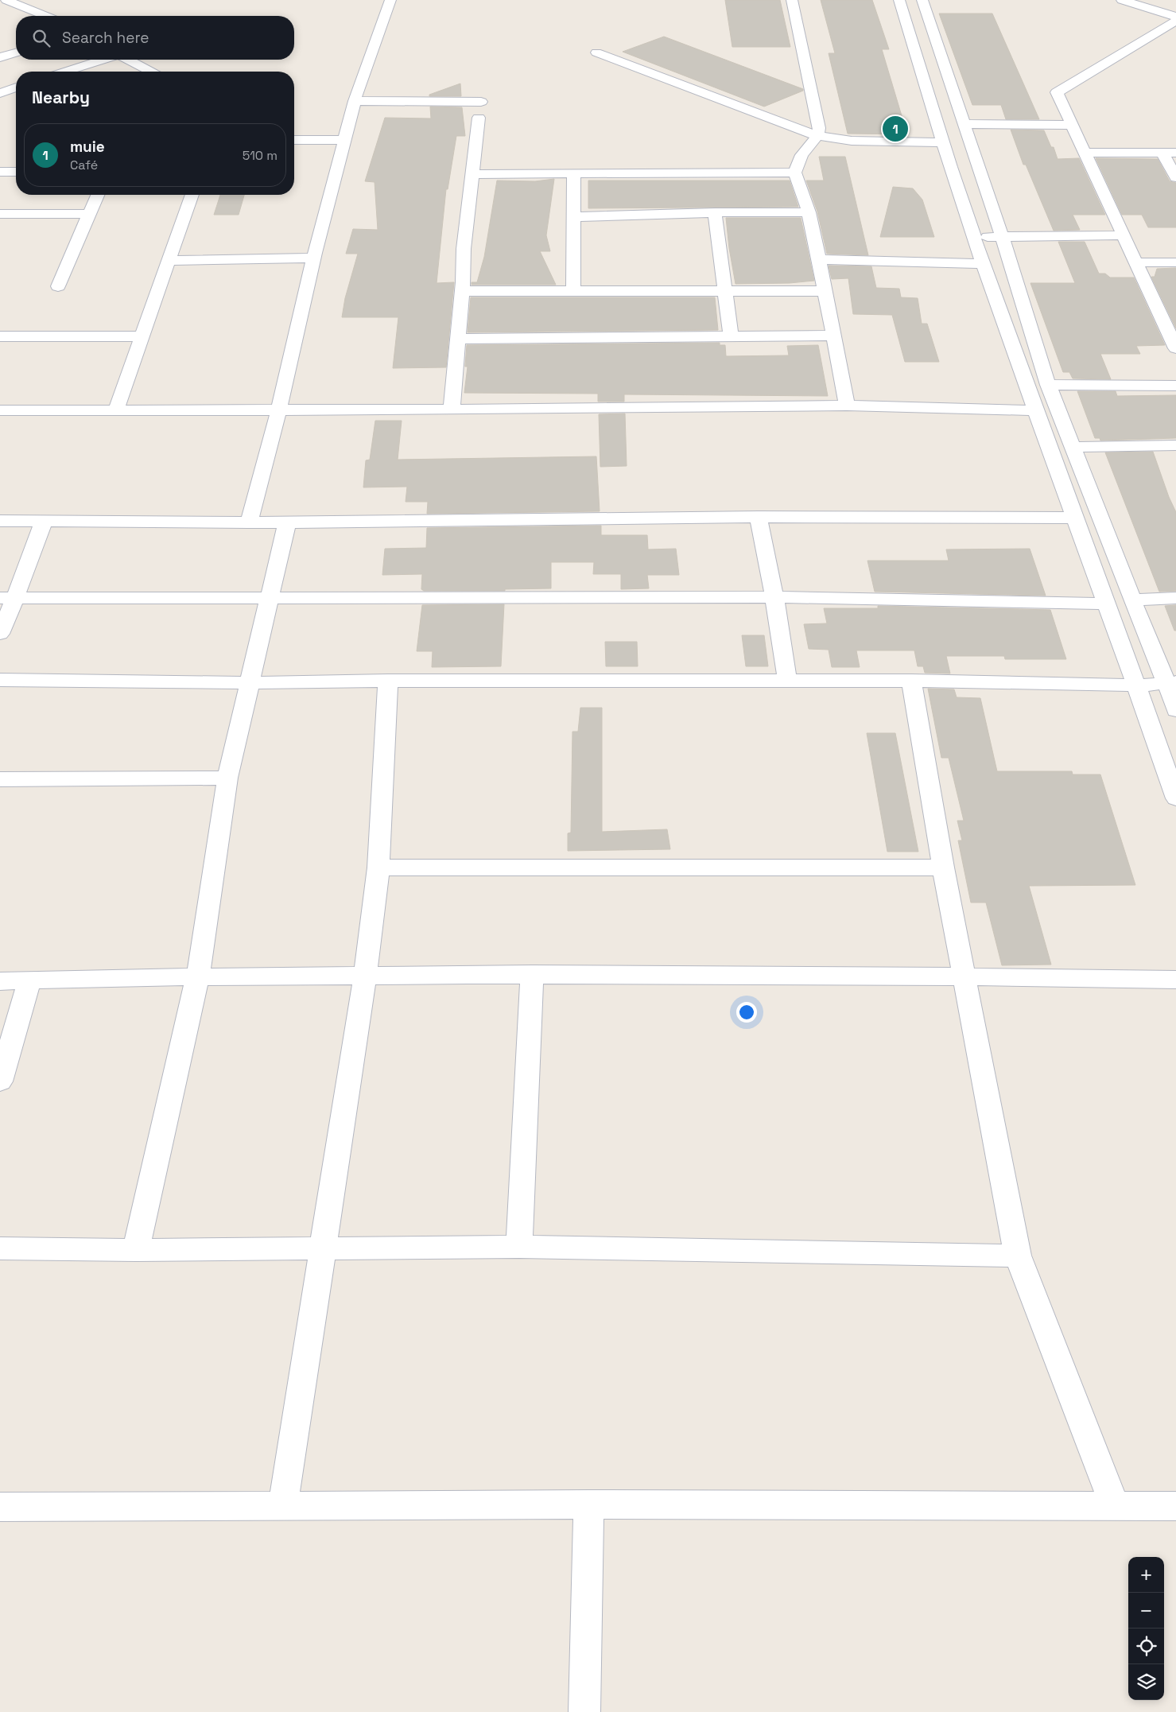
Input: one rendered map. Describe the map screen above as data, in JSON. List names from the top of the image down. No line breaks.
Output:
{"page":{"search":"Search here","heading":"Nearby","pins":"1","list":[{"mark":"1","name":"muie","note":"Café","value":"510 m"}],"map_buttons":["+","−"]}}
